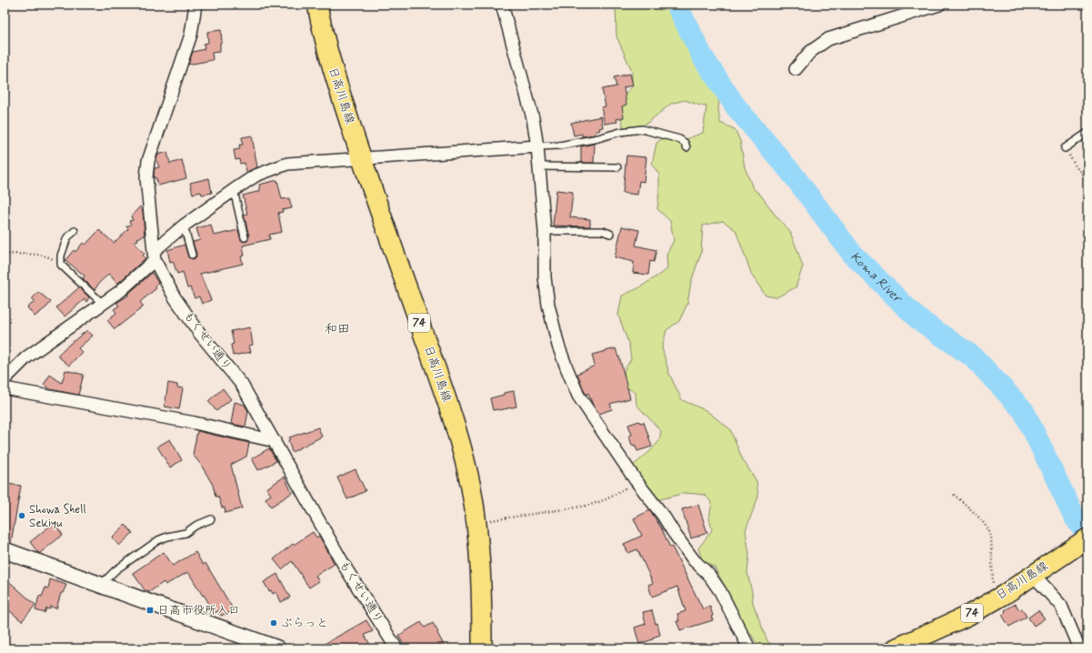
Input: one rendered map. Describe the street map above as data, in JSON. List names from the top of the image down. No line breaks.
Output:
{"streets":{"main road":["日高川島線","74"],"street":["もくせい通り"]},"districts":["和田"],"water":["Koma River"],"places":{"other":["Showa Shell Sekiyu","ぶらっと"],"transit":["日高市役所入口"]}}
